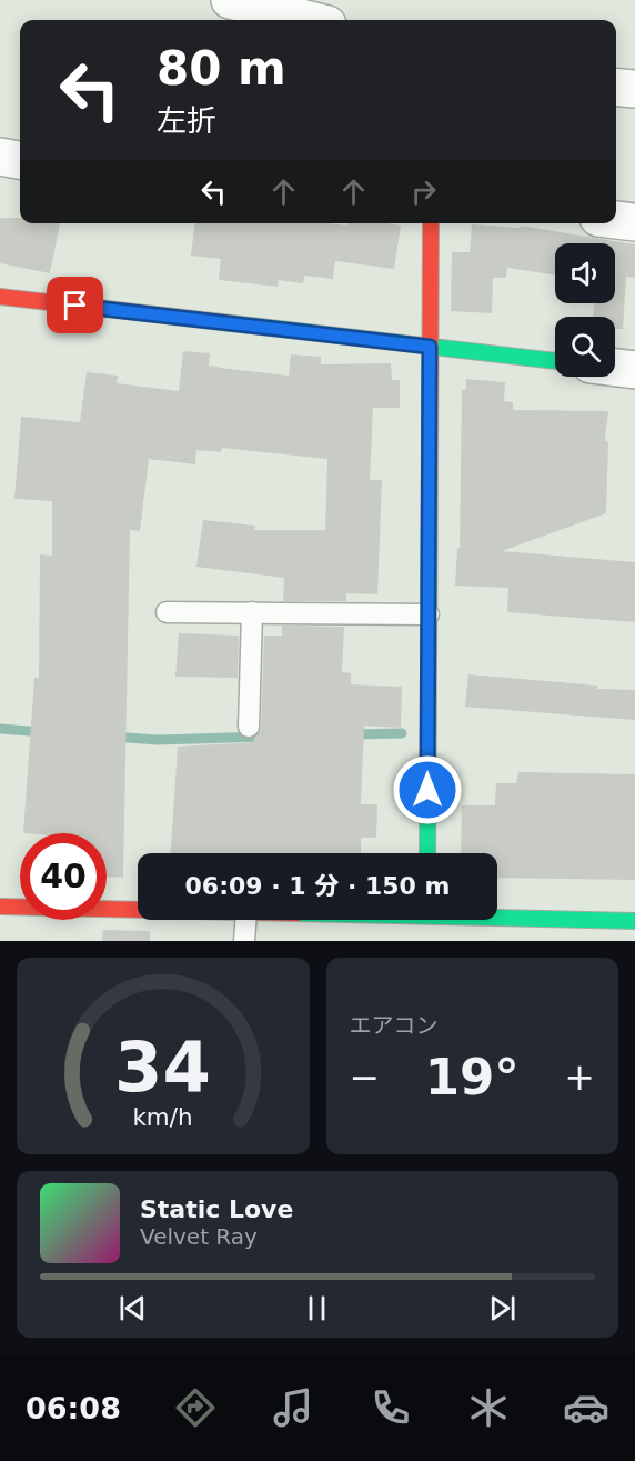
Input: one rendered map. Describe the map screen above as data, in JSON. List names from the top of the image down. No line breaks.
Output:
{"page":{"turn":["80 m","左折"],"limit":"40","trip":"06:09 · 1 分 · 150 m","tile":"エアコン","heat":["−","19°","+"],"song":["Static Love","Velvet Ray"],"tabs":"06:08","gauge":["34","km/h"]}}
